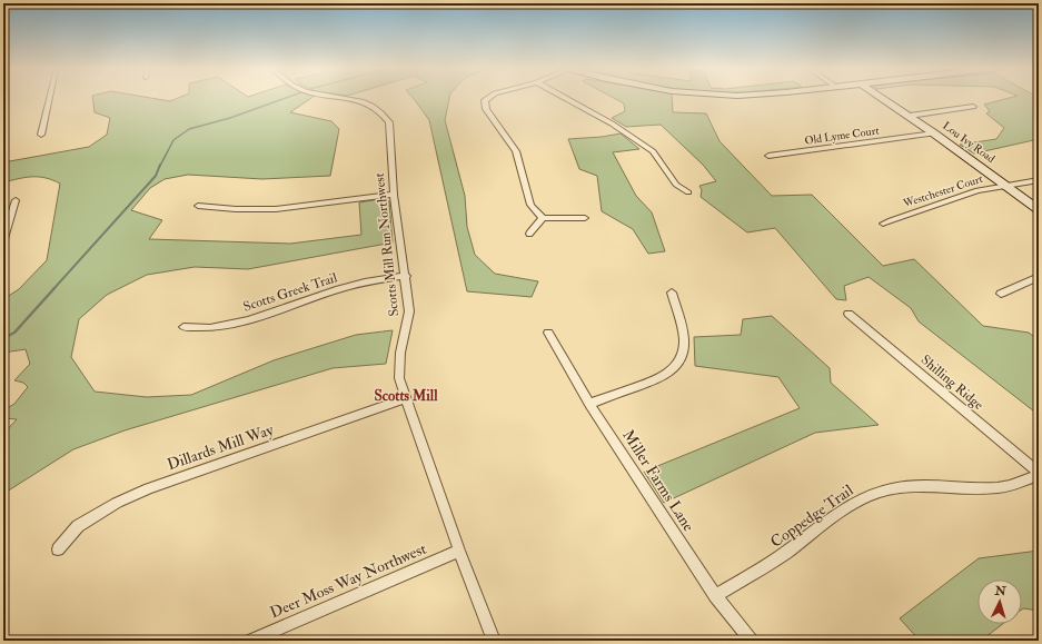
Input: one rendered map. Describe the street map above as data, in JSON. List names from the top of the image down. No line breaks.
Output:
{"streets":{"street":["Old Lyme Court","Lou Ivy Road","Westchester Court","Scotts Mill Run Northwest","Scotts Greek Trail","Shilling Ridge","Dillards Mill Way","Miller Farms Lane","Coppedge Trail","Deer Moss Way Northwest"]},"crossings":[["Old Lyme Court","Lou Ivy Road"],["Lou Ivy Road","Westchester Court"],["Scotts Mill Run Northwest","Scotts Greek Trail"],["Scotts Mill Run Northwest","Dillards Mill Way"],["Scotts Mill Run Northwest","Deer Moss Way Northwest"],["Shilling Ridge","Coppedge Trail"],["Miller Farms Lane","Coppedge Trail"]],"districts":["Scotts Mill"],"north":"top"}
